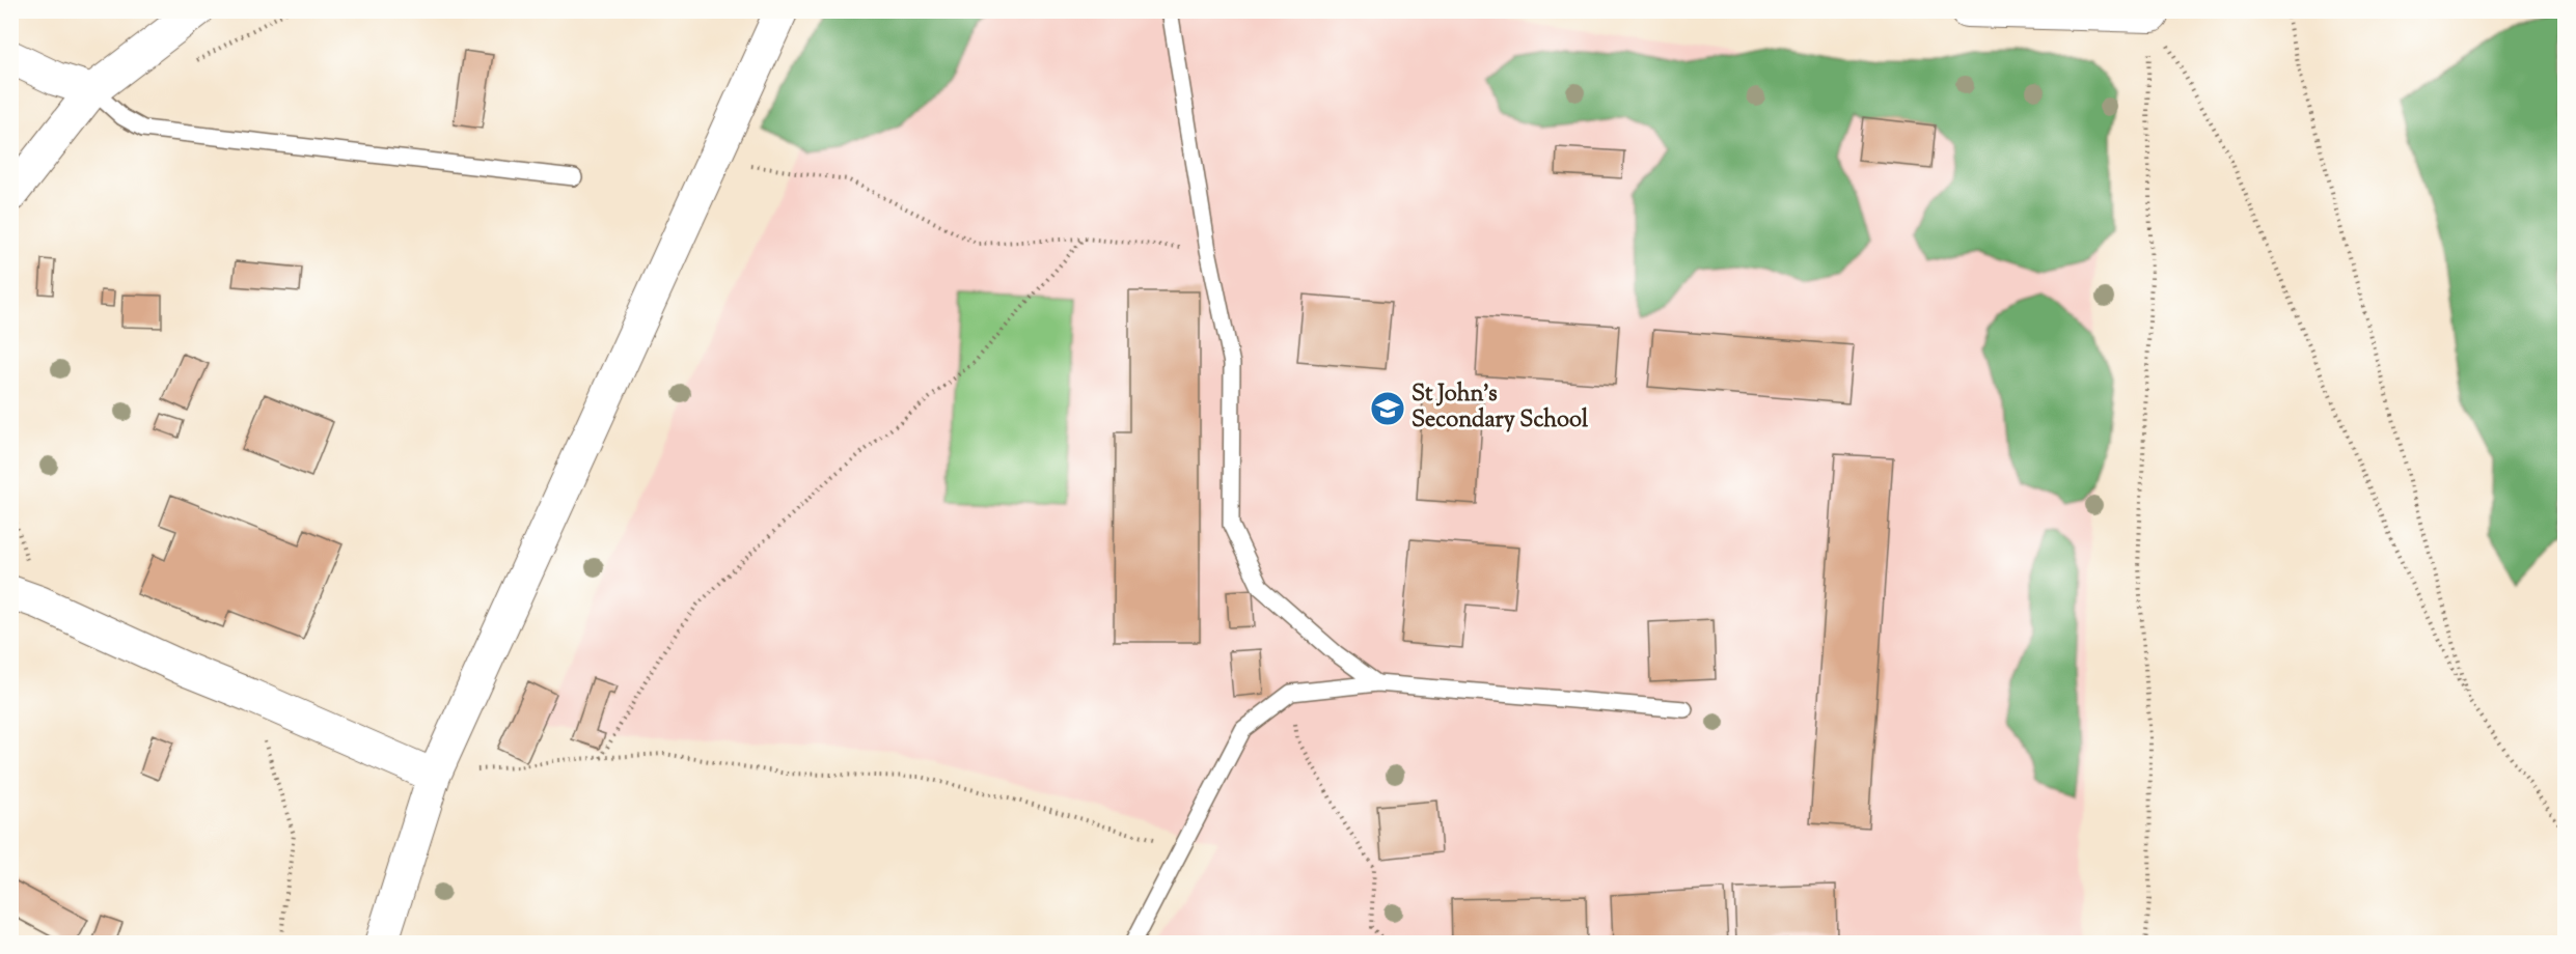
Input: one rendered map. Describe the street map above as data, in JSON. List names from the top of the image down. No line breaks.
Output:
{"places":{"school or university":["St John's Secondary School"]}}
